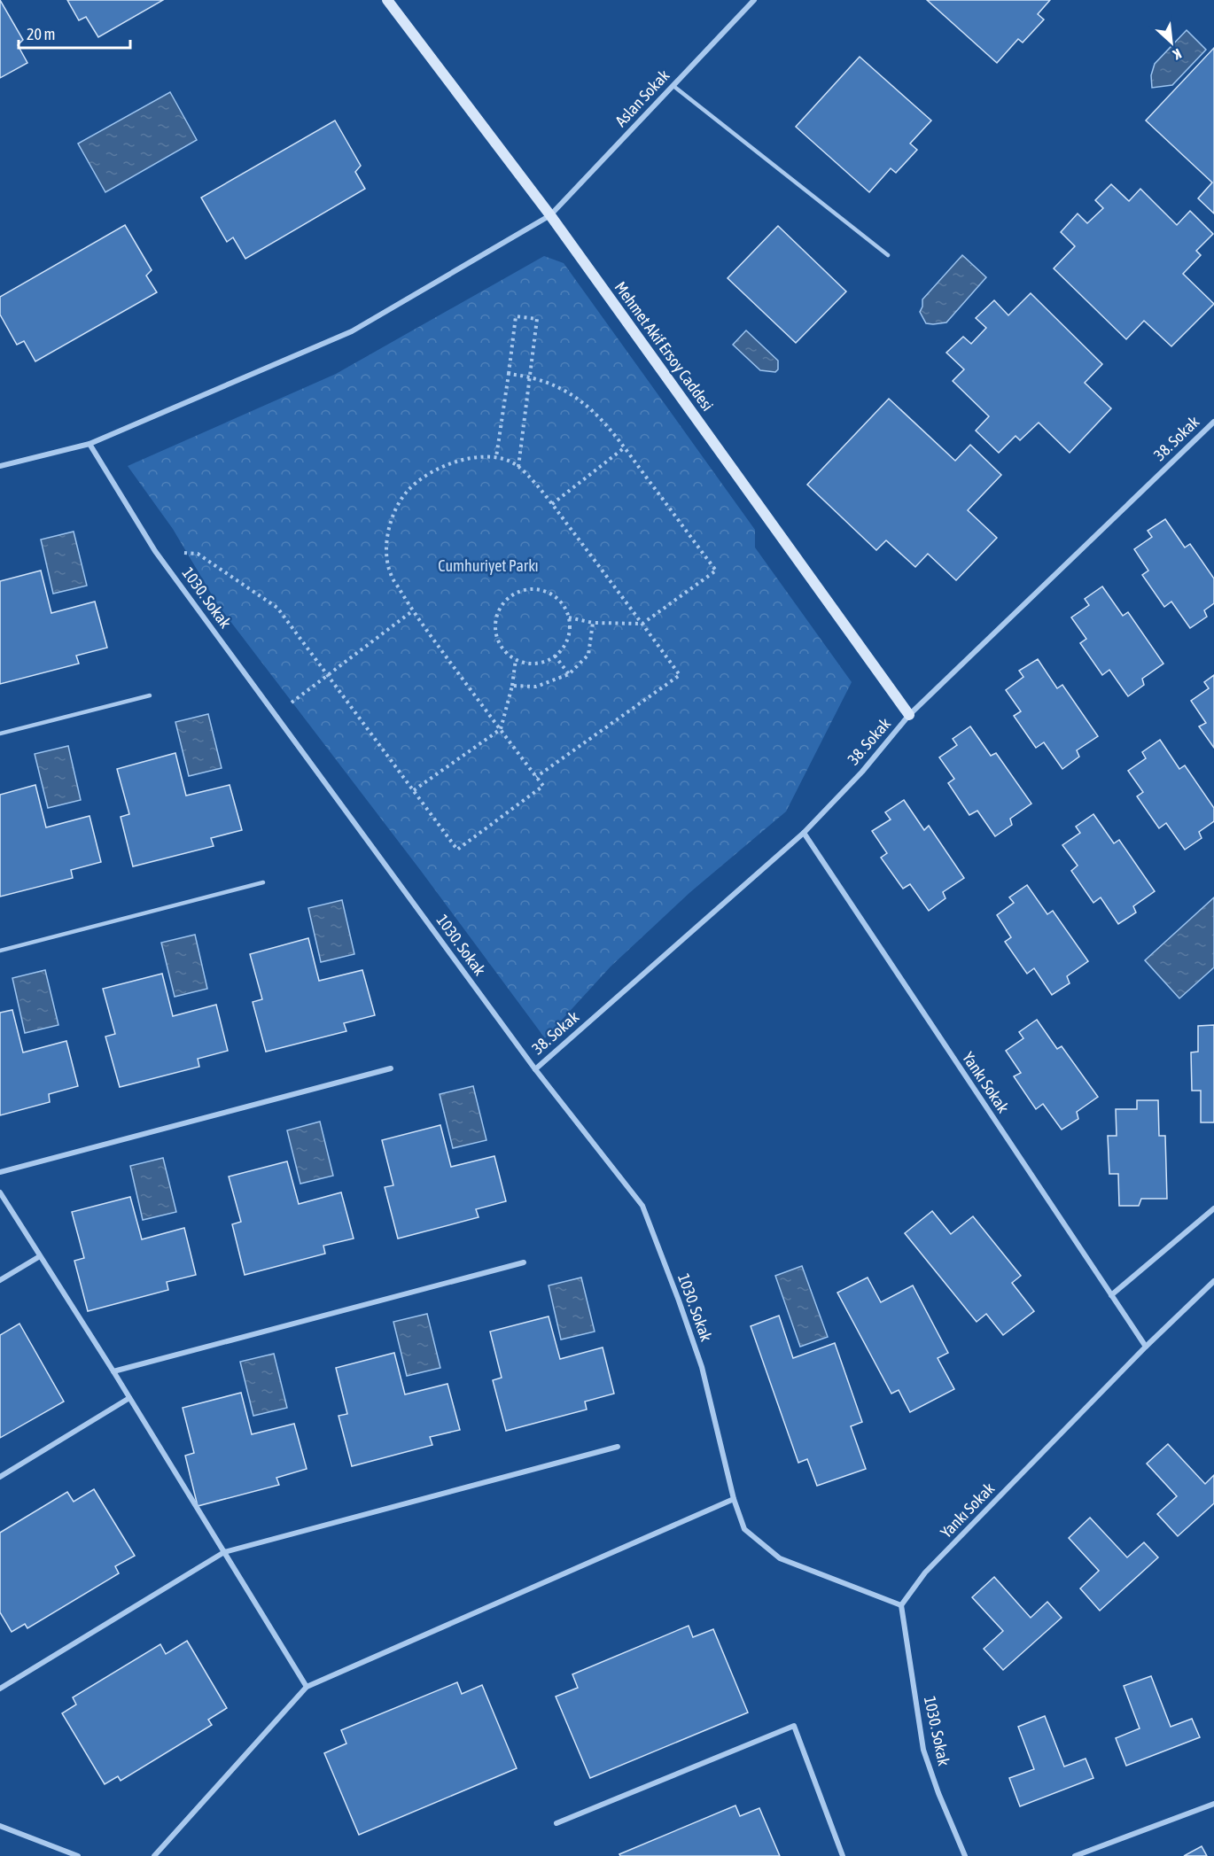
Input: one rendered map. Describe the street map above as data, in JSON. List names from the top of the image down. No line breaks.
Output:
{"streets":{"street":["Aslan Sokak","Mehmet Akif Ersoy Caddesi","38. Sokak","1030. Sokak","Yankı Sokak"]},"crossings":[["Aslan Sokak","Mehmet Akif Ersoy Caddesi"],["Aslan Sokak","1030. Sokak"],["Mehmet Akif Ersoy Caddesi","38. Sokak"],["38. Sokak","1030. Sokak"],["38. Sokak","Yankı Sokak"],["1030. Sokak","Yankı Sokak"]],"parks":["Cumhuriyet Parkı"],"scale_bar":"20 m","north":"bottom right"}
